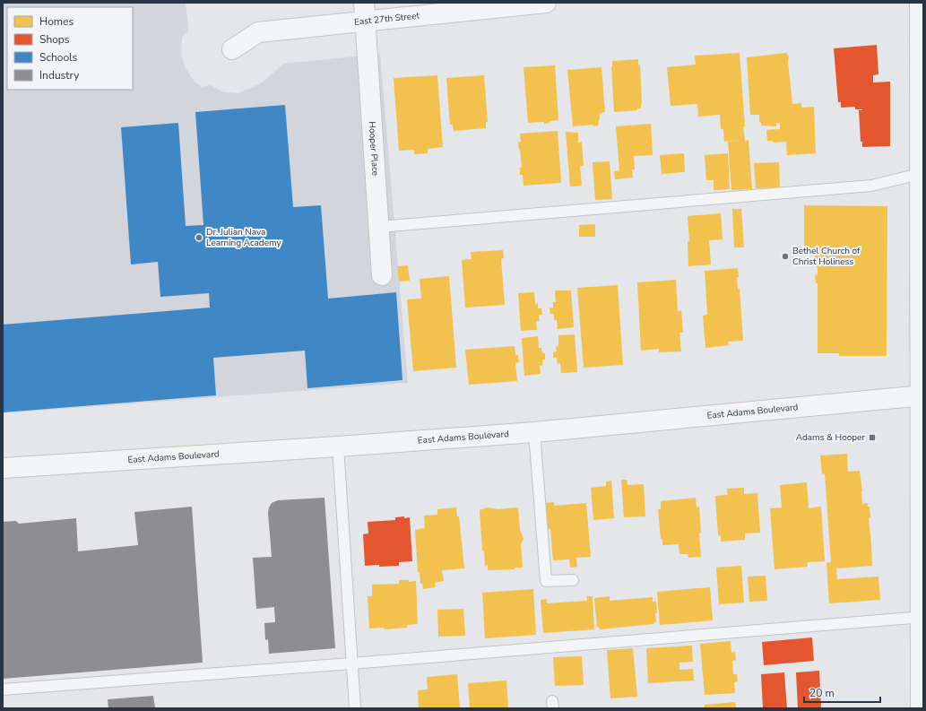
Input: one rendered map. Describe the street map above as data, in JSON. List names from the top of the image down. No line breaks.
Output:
{"streets":{"street":["East 27th Street","Hooper Place","East Adams Boulevard"]},"crossings":[["East 27th Street","Hooper Place"]],"places":{"other":["Dr. Julian Nava Learning Academy","Bethel Church of Christ Holiness"],"transit":["Adams & Hooper"]},"legend":["Homes","Shops","Schools","Industry"],"scale_bar":"20 m"}
